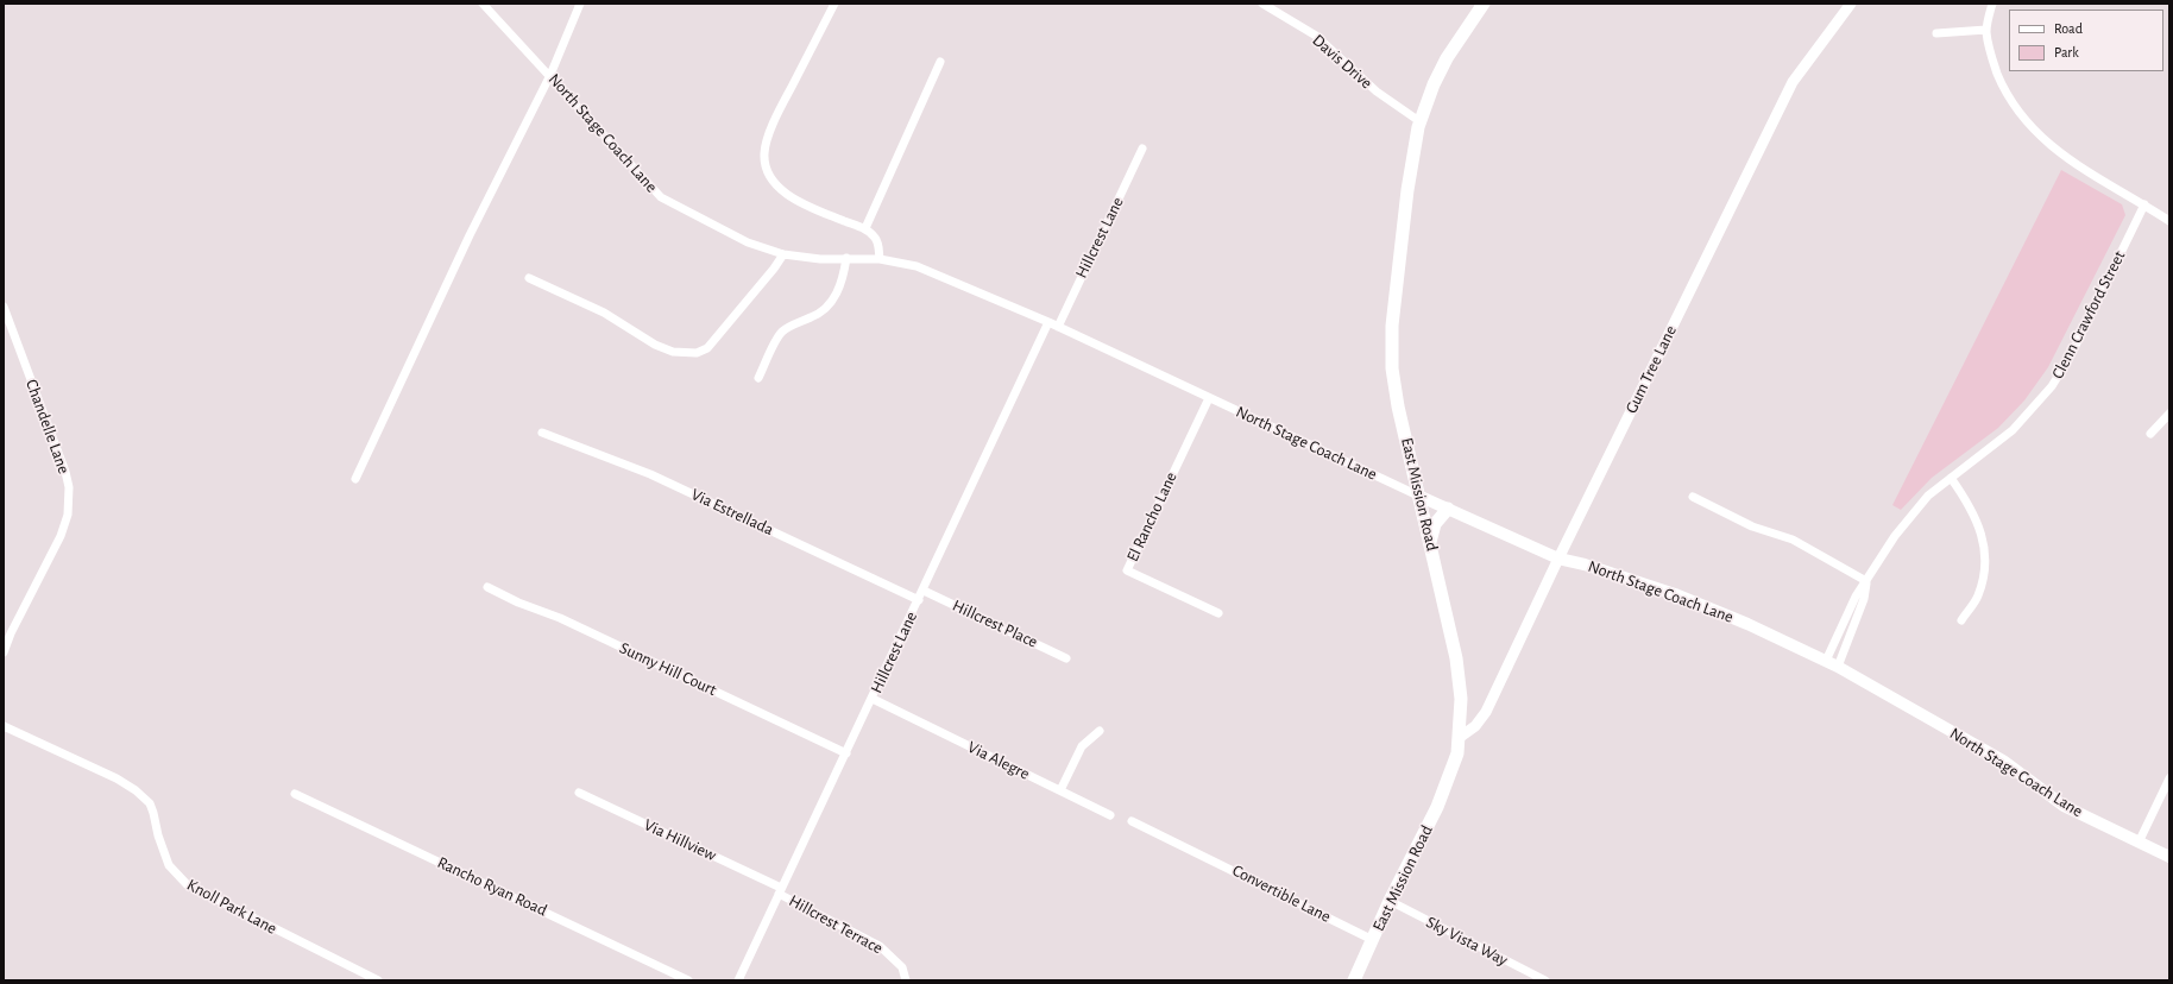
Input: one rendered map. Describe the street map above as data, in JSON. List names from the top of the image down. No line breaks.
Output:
{"streets":{"main road":["North Stage Coach Lane","East Mission Road"],"street":["Davis Drive","Hillcrest Lane","Clenn Crawford Street","Gum Tree Lane","Chandelle Lane","Via Estrellada","El Rancho Lane","Hillcrest Place","Sunny Hill Court","Via Alegre","Via Hillview","Rancho Ryan Road","Convertible Lane","Knoll Park Lane","Hillcrest Terrace","Sky Vista Way"]},"crossings":[["Davis Drive","East Mission Road"],["North Stage Coach Lane","Hillcrest Lane"],["North Stage Coach Lane","Clenn Crawford Street"],["North Stage Coach Lane","Gum Tree Lane"],["North Stage Coach Lane","East Mission Road"],["North Stage Coach Lane","El Rancho Lane"],["Hillcrest Lane","Via Estrellada"],["Hillcrest Lane","Hillcrest Place"],["Hillcrest Lane","Sunny Hill Court"],["Hillcrest Lane","Via Alegre"],["Hillcrest Lane","Via Hillview"],["Hillcrest Lane","Hillcrest Terrace"],["Gum Tree Lane","East Mission Road"],["East Mission Road","Convertible Lane"],["East Mission Road","Sky Vista Way"],["Via Hillview","Hillcrest Terrace"]],"legend":["Road","Park"]}
